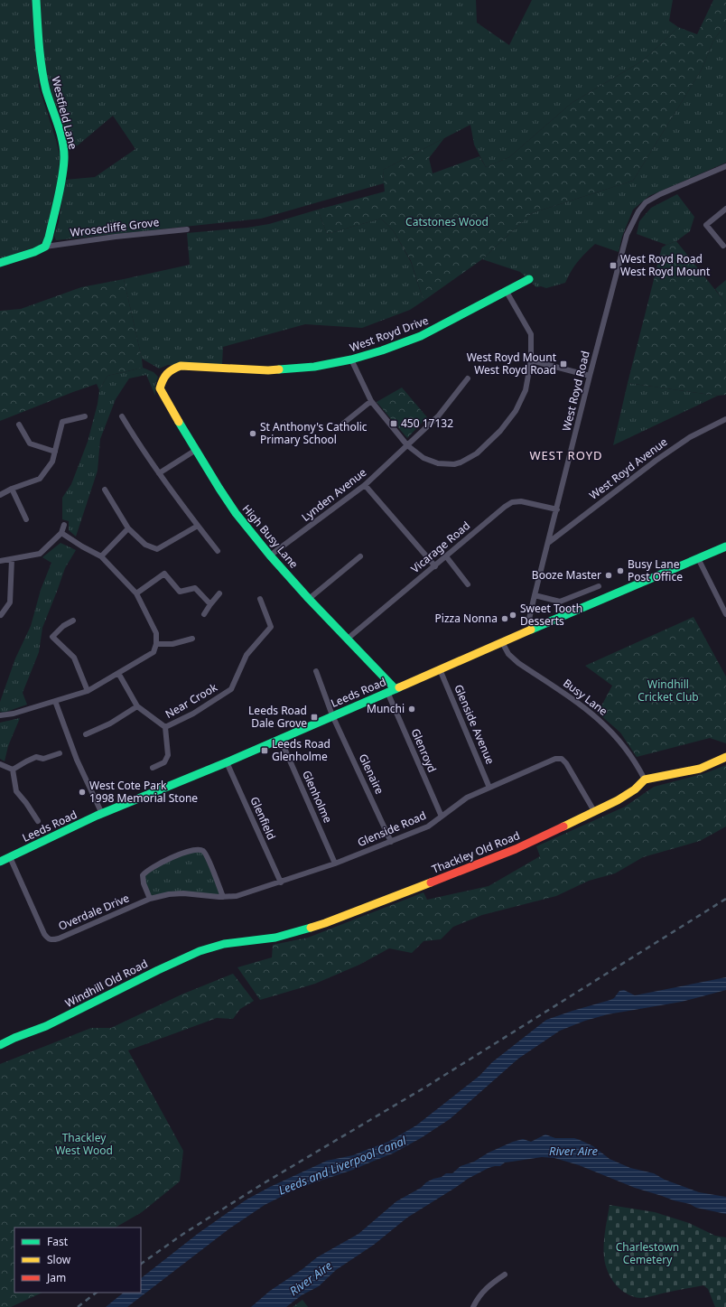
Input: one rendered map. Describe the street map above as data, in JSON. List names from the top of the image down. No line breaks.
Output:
{"streets":{"street":["Westfield Lane","Wrosecliffe Grove","West Royd Drive","West Royd Road","West Royd Avenue","Lynden Avenue","High Busy Lane","Vicarage Road","Leeds Road","Busy Lane","Near Crook","Glenside Avenue","Glenroyd","Glenaire","Glenholme","Glenfield","Glenside Road","Thackley Old Road","Overdale Drive","Windhill Old Road"]},"crossings":[["Westfield Lane","Wrosecliffe Grove"],["West Royd Drive","High Busy Lane"],["West Royd Road","West Royd Avenue"],["West Royd Road","Vicarage Road"],["West Royd Road","Leeds Road"],["Lynden Avenue","High Busy Lane"],["High Busy Lane","Vicarage Road"],["High Busy Lane","Leeds Road"],["Leeds Road","Busy Lane"],["Leeds Road","Glenside Avenue"],["Leeds Road","Glenroyd"],["Leeds Road","Glenaire"],["Leeds Road","Glenholme"],["Leeds Road","Glenfield"],["Leeds Road","Overdale Drive"],["Busy Lane","Thackley Old Road"],["Glenside Avenue","Glenside Road"],["Glenroyd","Glenside Road"],["Glenaire","Glenside Road"],["Glenholme","Glenside Road"],["Glenfield","Glenside Road"],["Glenside Road","Thackley Old Road"],["Glenside Road","Overdale Drive"],["Thackley Old Road","Windhill Old Road"]],"districts":["WEST ROYD"],"water":["River Aire","Leeds and Liverpool Canal"],"parks":["Catstones Wood","Windhill Cricket Club","Thackley West Wood","Charlestown Cemetery"],"places":{"transit":["West Royd Road West Royd Mount","West Royd Mount West Royd Road","450 17132","Leeds Road Dale Grove","Leeds Road Glenholme"],"other":["St Anthony's Catholic Primary School","Busy Lane Post Office","Booze Master","Sweet Tooth Desserts","Pizza Nonna","Munchi","West Cote Park 1998 Memorial Stone"]},"legend":["Fast","Slow","Jam"]}
